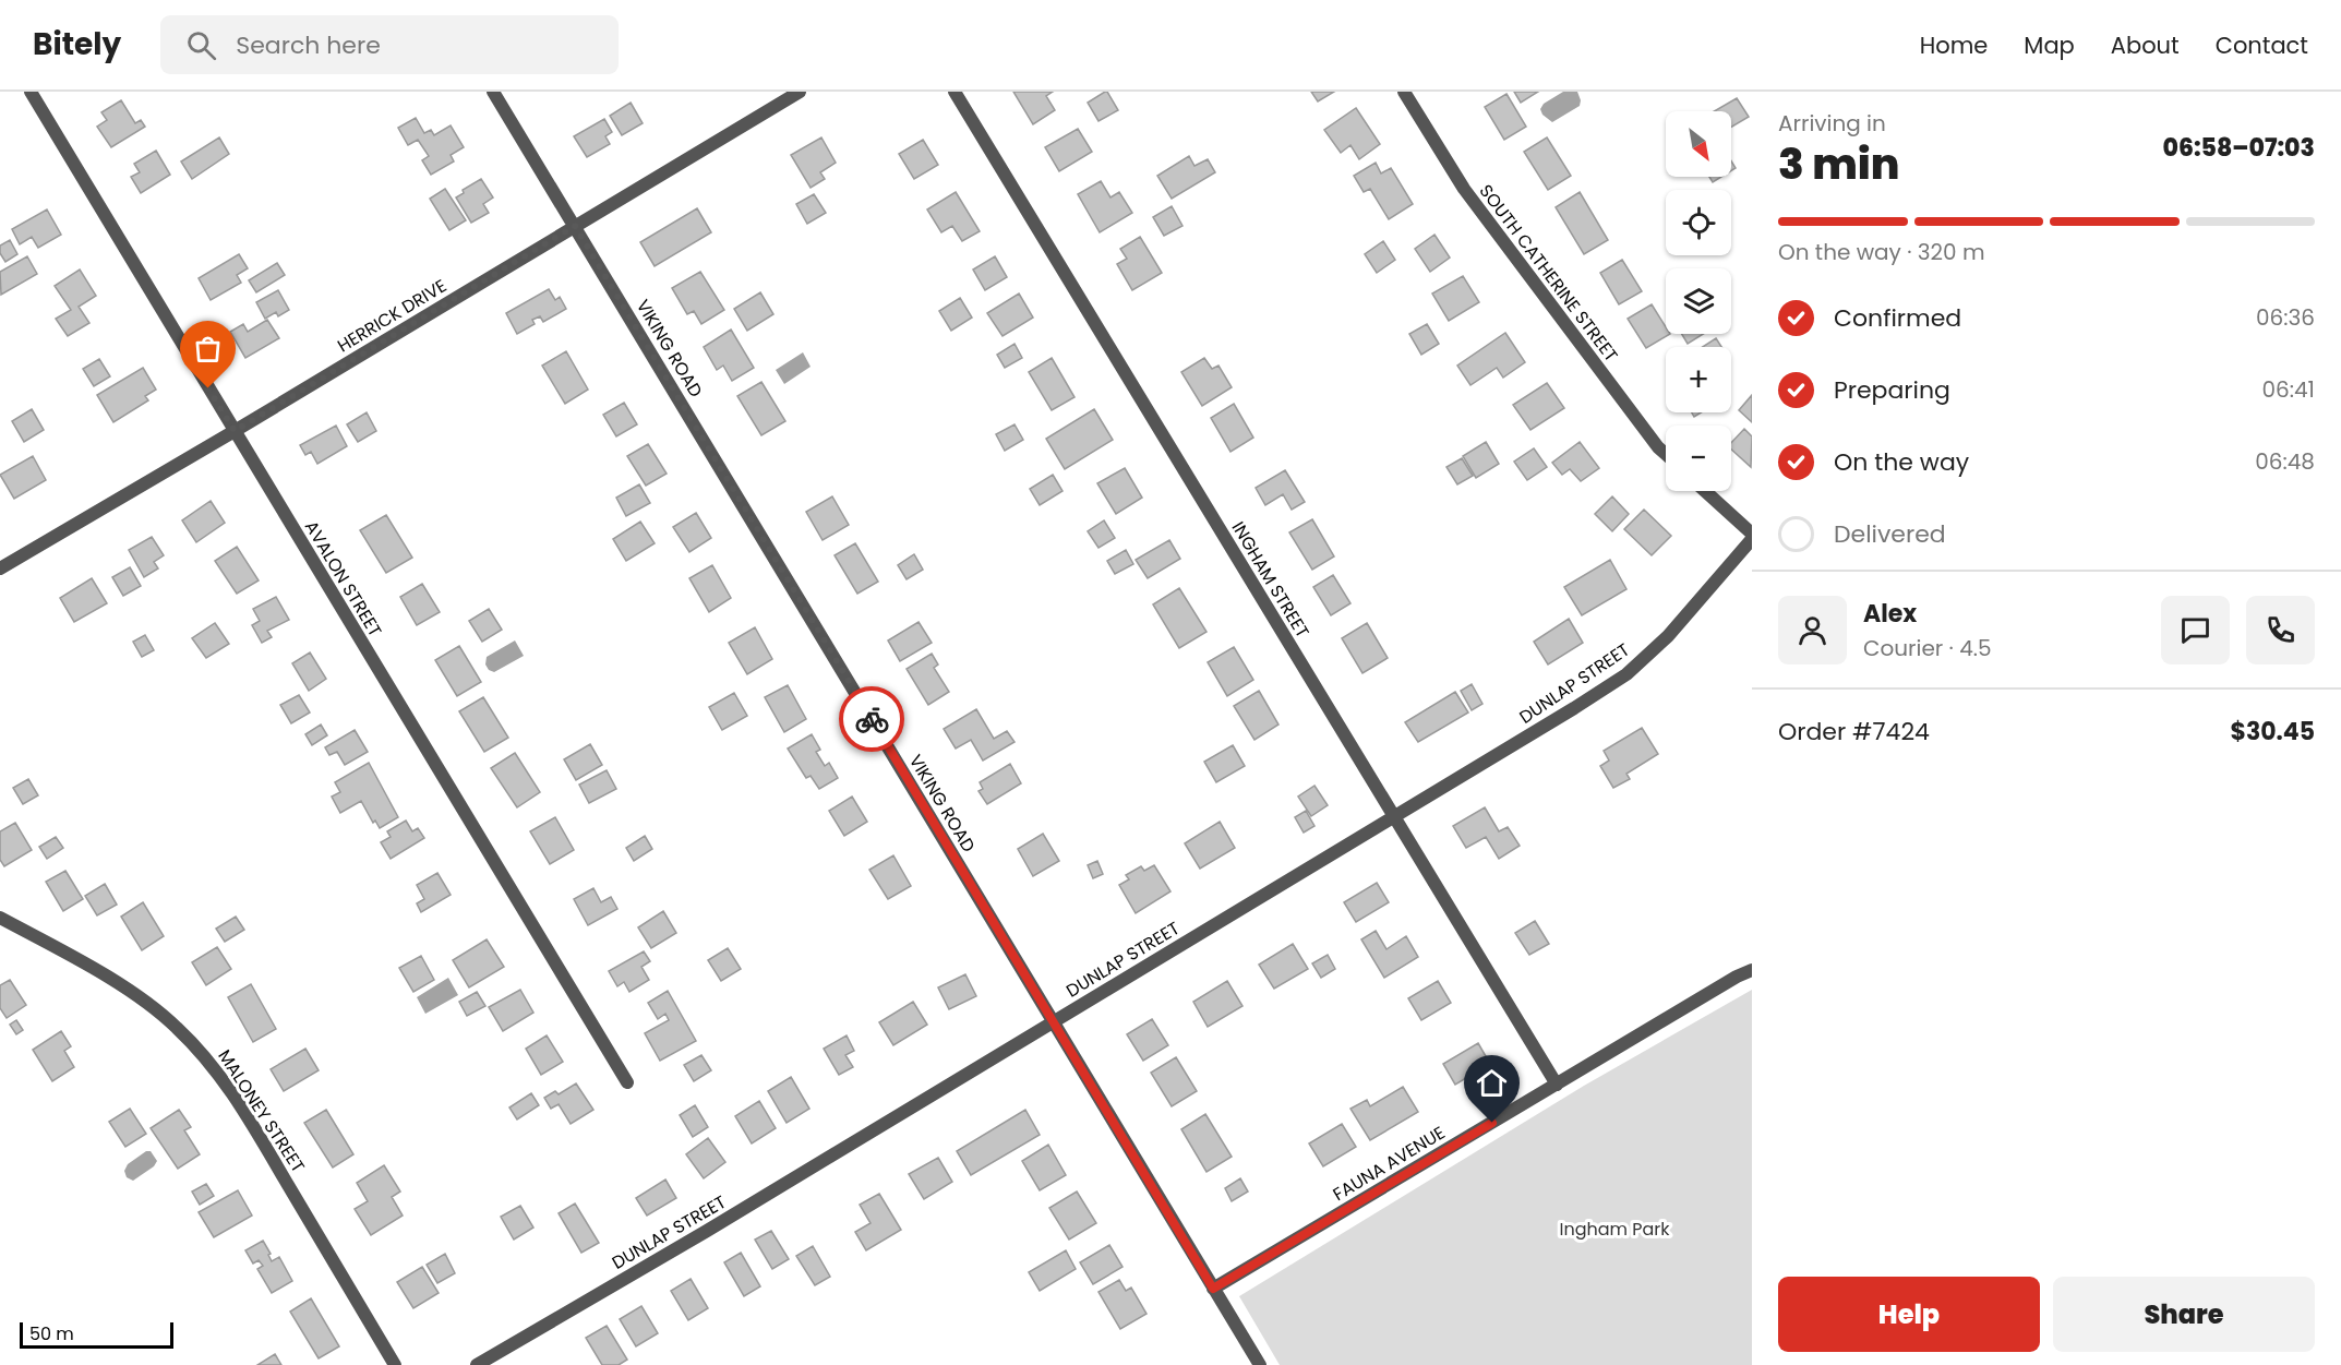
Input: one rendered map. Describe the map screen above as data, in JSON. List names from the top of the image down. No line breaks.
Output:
{"streets":{"street":["SOUTH CATHERINE STREET","HERRICK DRIVE","VIKING ROAD","AVALON STREET","INGHAM STREET","DUNLAP STREET","MALONEY STREET","FAUNA AVENUE"]},"crossings":[["HERRICK DRIVE","VIKING ROAD"],["HERRICK DRIVE","AVALON STREET"],["VIKING ROAD","DUNLAP STREET"],["VIKING ROAD","FAUNA AVENUE"],["INGHAM STREET","DUNLAP STREET"],["INGHAM STREET","FAUNA AVENUE"]],"parks":["Ingham Park"],"scale_bar":"50 m","north":"bottom right","page":{"header":"Bitely","search":"Search here","nav":["Home","Map","About","Contact"],"heading":["3 min","Arriving in","06:58–07:03"],"panel":["Alex","Courier · 4.5","Order #7424","$30.45"],"map_buttons":["+","−"],"bar":"On the way · 320 m","list":[["Confirmed","06:36"],["Preparing","06:41"],["On the way","06:48"],"Delivered"],"buttons":["Help","Share"],"scale":"50 m"}}
